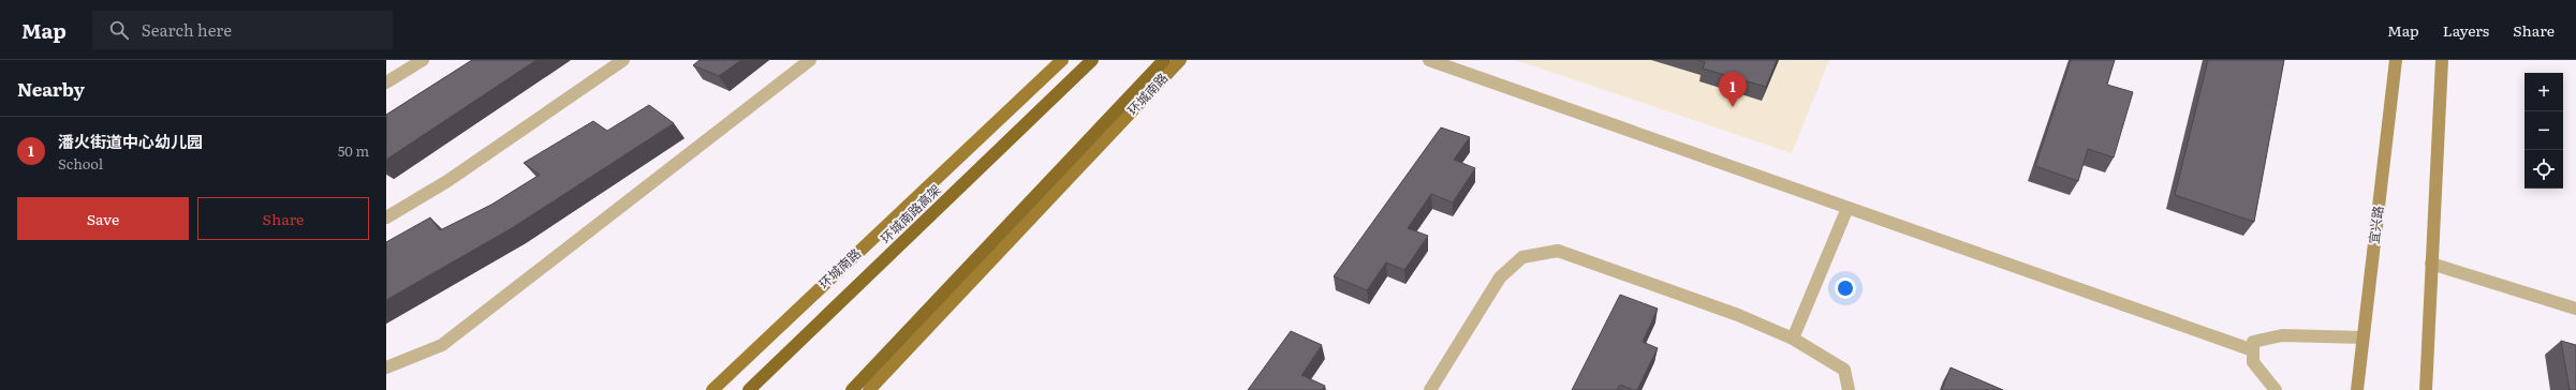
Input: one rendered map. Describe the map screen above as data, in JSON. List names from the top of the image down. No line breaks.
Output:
{"streets":{"highway":["环城南路高架"],"main road":["环城南路"],"street":["宜兴路"]},"page":{"header":"Map","search":"Search here","nav":["Map","Layers","Share"],"heading":"Nearby","pins":"1","map_buttons":["+","−"],"list":[{"mark":"1","name":"潘火街道中心幼儿园","note":"School","value":"50 m"}],"buttons":["Save","Share"]}}
